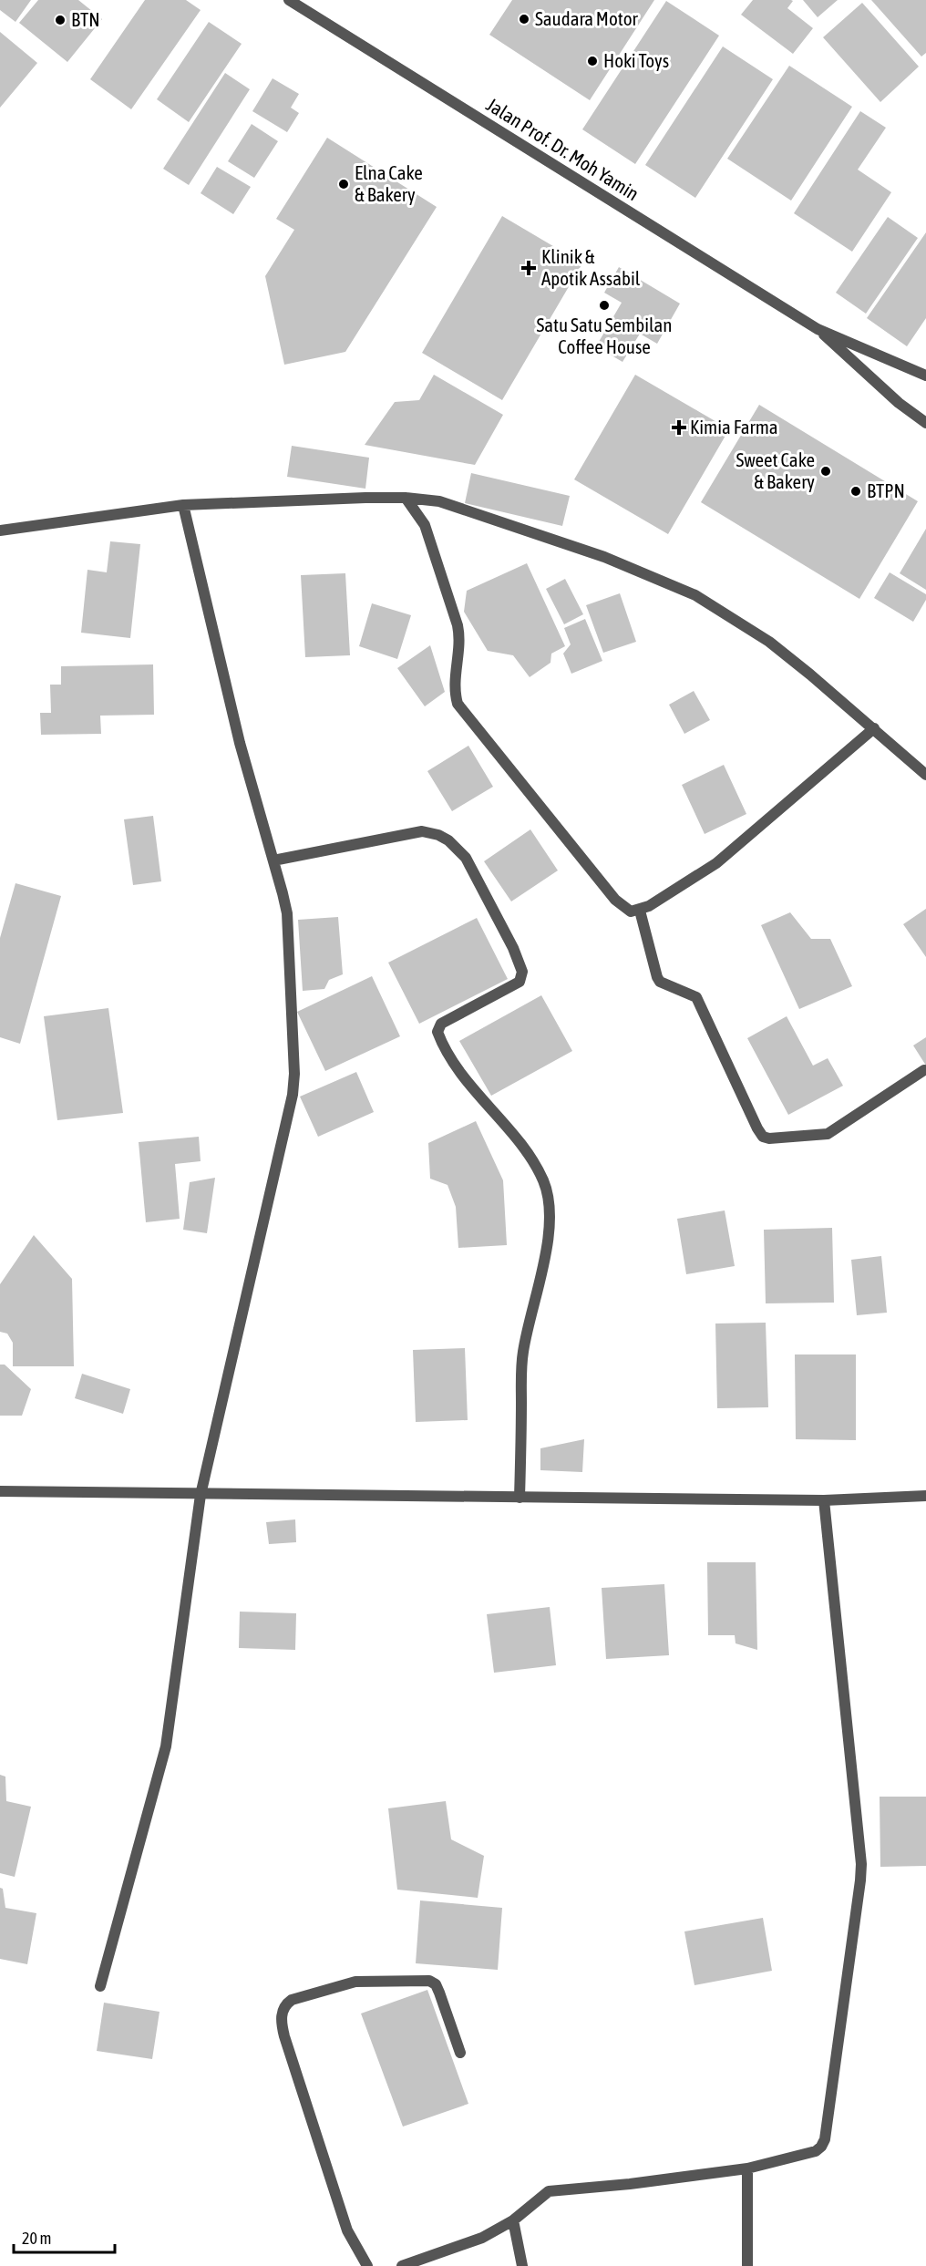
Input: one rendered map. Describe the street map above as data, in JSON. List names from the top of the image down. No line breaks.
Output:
{"streets":{"street":["Jalan Prof. Dr. Moh Yamin"]},"places":{"other":["Saudara Motor","BTN","Hoki Toys","Elna Cake & Bakery","Satu Satu Sembilan Coffee House","Sweet Cake & Bakery","BTPN"],"health":["Klinik & Apotik Assabil","Kimia Farma"]},"scale_bar":"20 m"}
